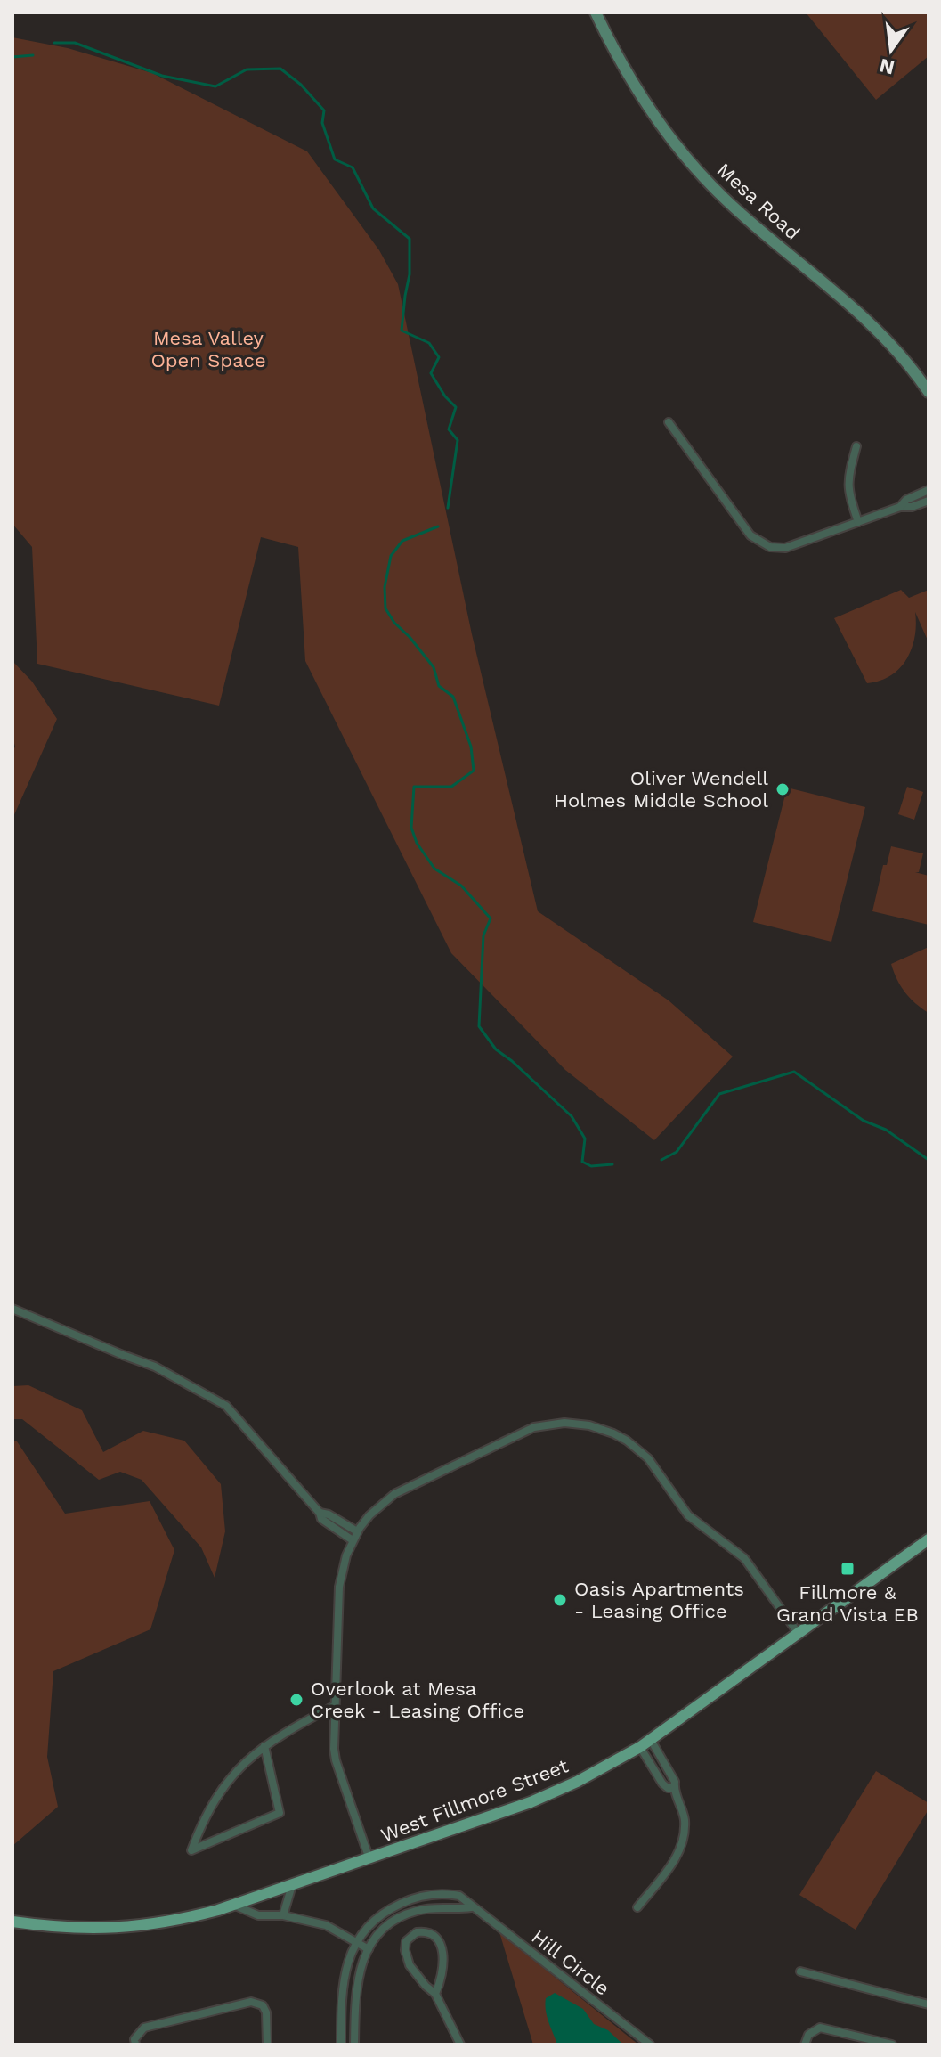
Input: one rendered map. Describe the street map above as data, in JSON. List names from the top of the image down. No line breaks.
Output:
{"streets":{"main road":["Mesa Road","West Fillmore Street"],"street":["Hill Circle"]},"parks":["Mesa Valley Open Space"],"places":{"other":["Oliver Wendell Holmes Middle School","Oasis Apartments - Leasing Office","Overlook at Mesa Creek - Leasing Office"],"transit":["Fillmore & Grand Vista EB"]},"north":"bottom"}
